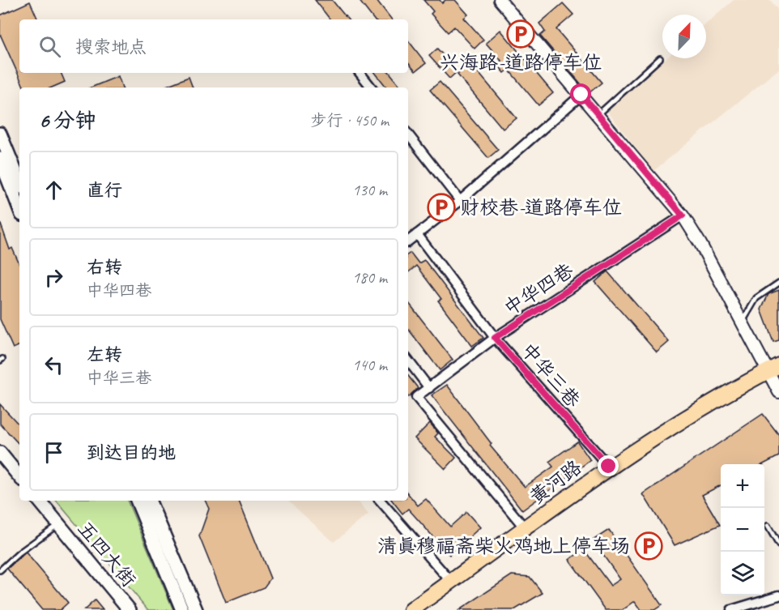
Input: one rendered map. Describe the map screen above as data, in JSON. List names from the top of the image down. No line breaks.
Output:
{"streets":{"main road":["黄河路","五四大街"],"street":["中华四巷","中华三巷"]},"crossings":[["中华四巷","中华三巷"],["中华四巷","黄河路"],["中华三巷","黄河路"]],"places":{"parking":["兴海路-道路停车位","财校巷-道路停车位","清真穆福斋柴火鸡地上停车场"]},"north":"top right","page":{"search":"搜索地点","heading":["6 分钟","步行 · 450 m"],"list":[["直行","130 m"],["右转","中华四巷","180 m"],["左转","中华三巷","140 m"],"到达目的地"],"map_buttons":["+","−"]}}
